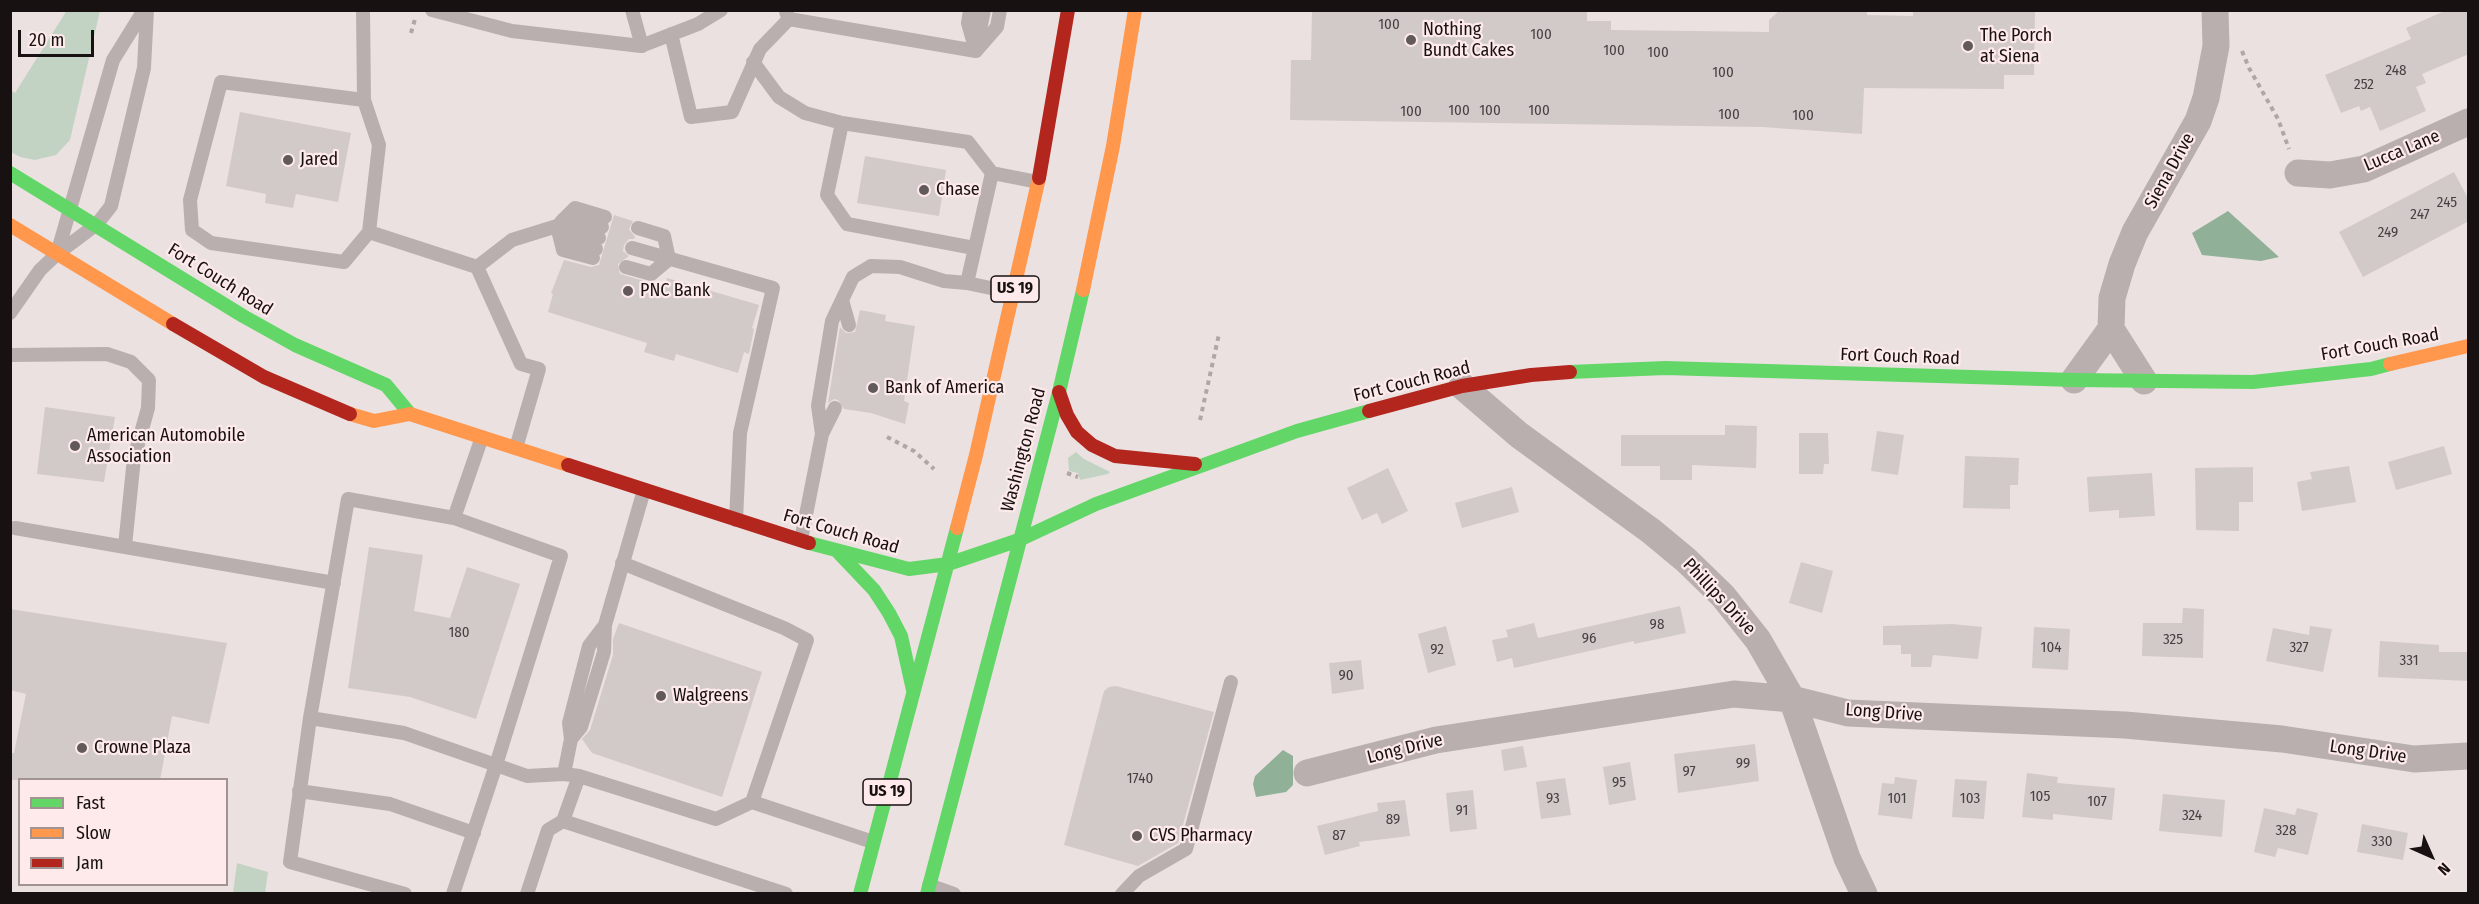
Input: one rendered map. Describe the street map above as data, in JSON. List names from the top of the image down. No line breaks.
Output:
{"streets":{"street":["Lucca Lane","Siena Drive","Fort Couch Road","US 19","Washington Road","Phillips Drive","Long Drive"]},"crossings":[["Fort Couch Road","US 19"],["Fort Couch Road","Washington Road"],["Fort Couch Road","Phillips Drive"],["Phillips Drive","Long Drive"]],"places":["Nothing Bundt Cakes","The Porch at Siena","Jared","Chase","PNC Bank","Bank of America","American Automobile Association","Walgreens","Crowne Plaza","CVS Pharmacy"],"house_numbers":["100","100","100","100","248","100","252","100","100","100","100","100","100","245","247","249","98","180","96","325","104","327","92","331","90","99","97","1740","95","105","93","101","103","107","91","324","89","328","87","330"],"legend":["Fast","Slow","Jam"],"scale_bar":"20 m","north":"bottom right"}
